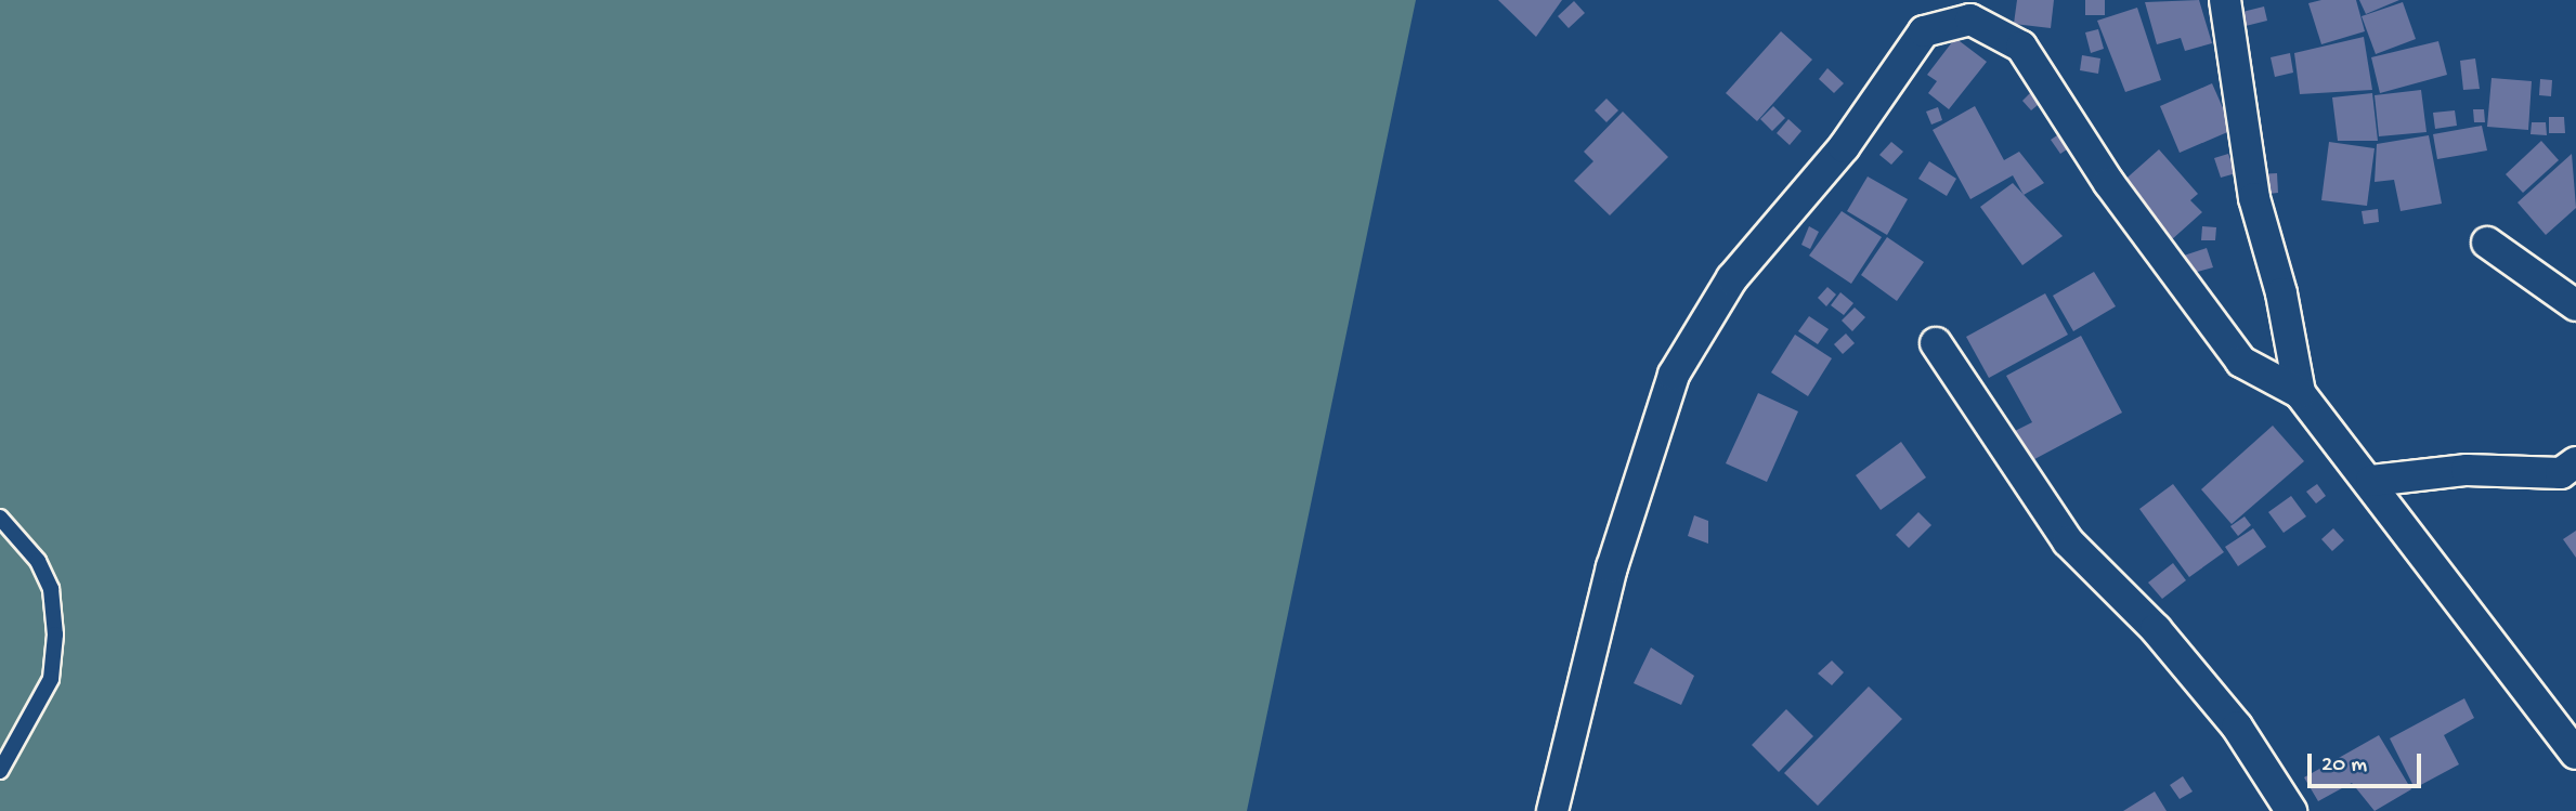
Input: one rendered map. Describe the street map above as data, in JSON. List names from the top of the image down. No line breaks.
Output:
{"scale_bar":"20 m"}
